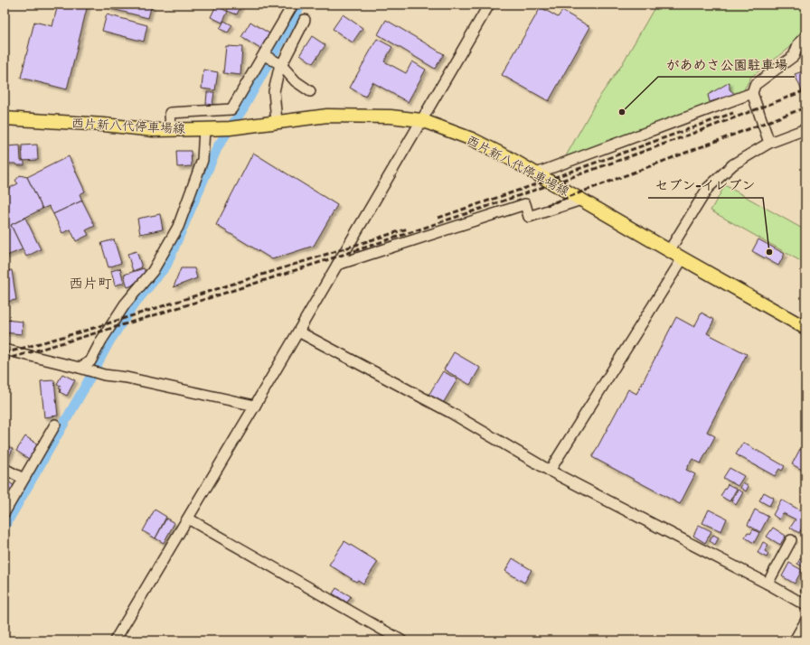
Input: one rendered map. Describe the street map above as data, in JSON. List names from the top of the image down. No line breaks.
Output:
{"streets":{"main road":["西片新八代停車場線"]},"districts":["西片町"],"places":["があめさ公園駐車場","セブン-イレブン"]}
